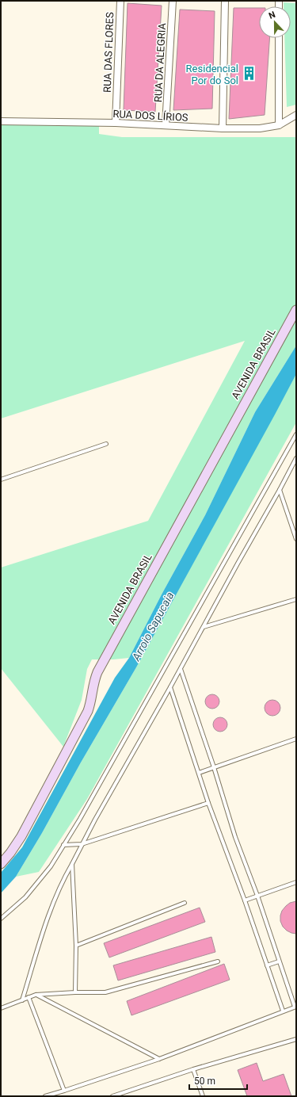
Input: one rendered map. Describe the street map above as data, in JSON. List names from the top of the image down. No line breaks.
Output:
{"streets":{"main road":["AVENIDA BRASIL"],"street":["RUA DAS FLORES","RUA DA ALEGRIA","RUA DOS LÍRIOS"]},"crossings":[["RUA DAS FLORES","RUA DOS LÍRIOS"],["RUA DA ALEGRIA","RUA DOS LÍRIOS"]],"water":["Arroio Sapucaia"],"places":{"building":["Residencial Por do Sol"]},"scale_bar":"50 m","north":"top"}
